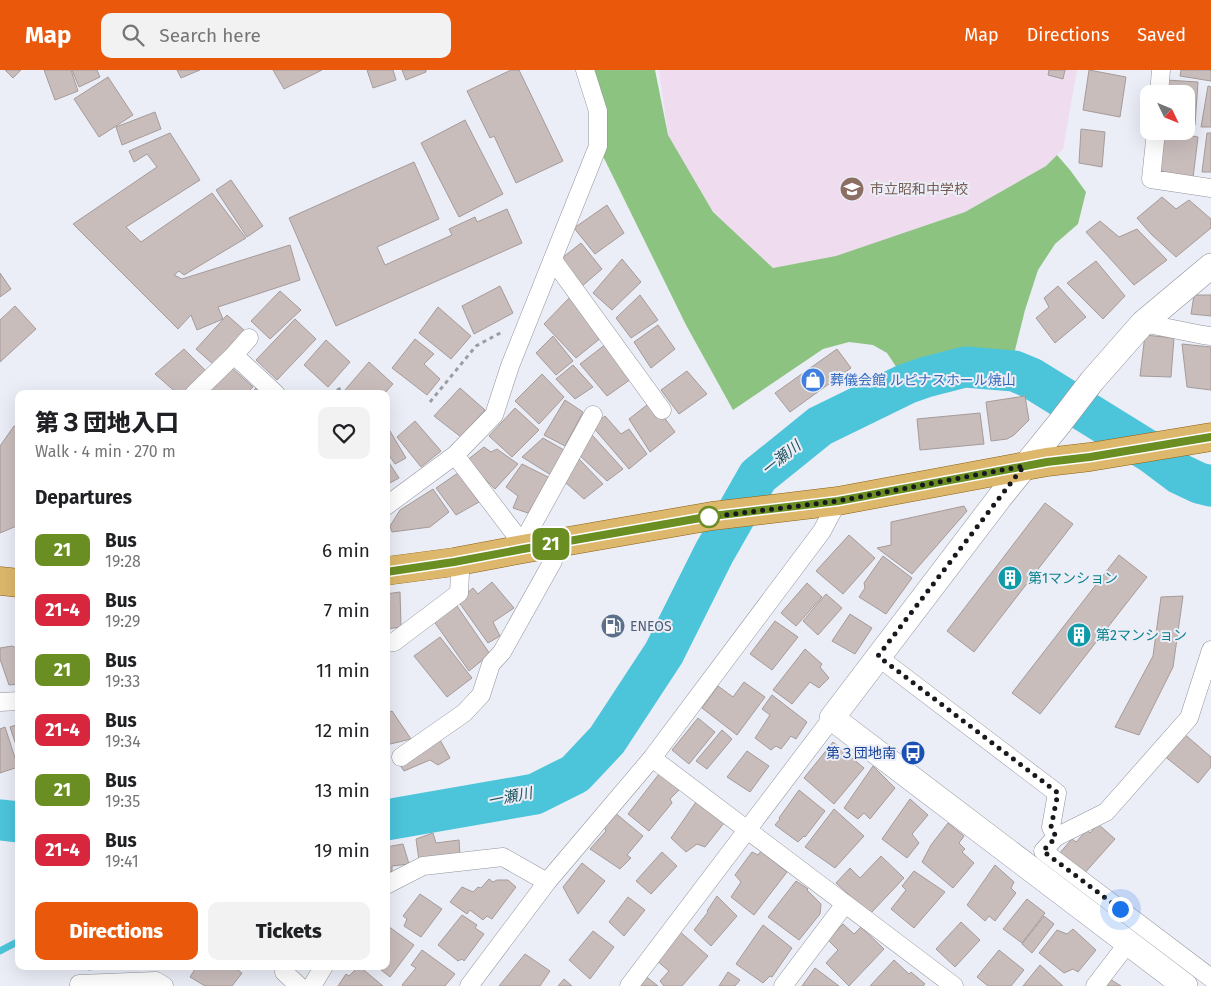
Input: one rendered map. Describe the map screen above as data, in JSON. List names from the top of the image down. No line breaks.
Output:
{"water":["一瀬川"],"places":{"school or university":["市立昭和中学校"],"shop":["葬儀会館 ルピナスホール焼山"],"building":["第1マンション","第2マンション"],"fuel station":["ENEOS"],"bus stop":["第３団地南"]},"lines":["bus line 21"],"north":"bottom right","page":{"header":"Map","search":"Search here","nav":["Map","Directions","Saved"],"on_map":"21","heading":[["第３団地入口","Walk · 4 min · 270 m"],"Departures"],"list":[{"mark":"21","name":"Bus","note":"19:28","value":"6 min"},{"mark":"21-4","name":"Bus","note":"19:29","value":"7 min"},{"mark":"21","name":"Bus","note":"19:33","value":"11 min"},{"mark":"21-4","name":"Bus","note":"19:34","value":"12 min"},{"mark":"21","name":"Bus","note":"19:35","value":"13 min"},{"mark":"21-4","name":"Bus","note":"19:41","value":"19 min"}],"buttons":["Directions","Tickets"]}}
